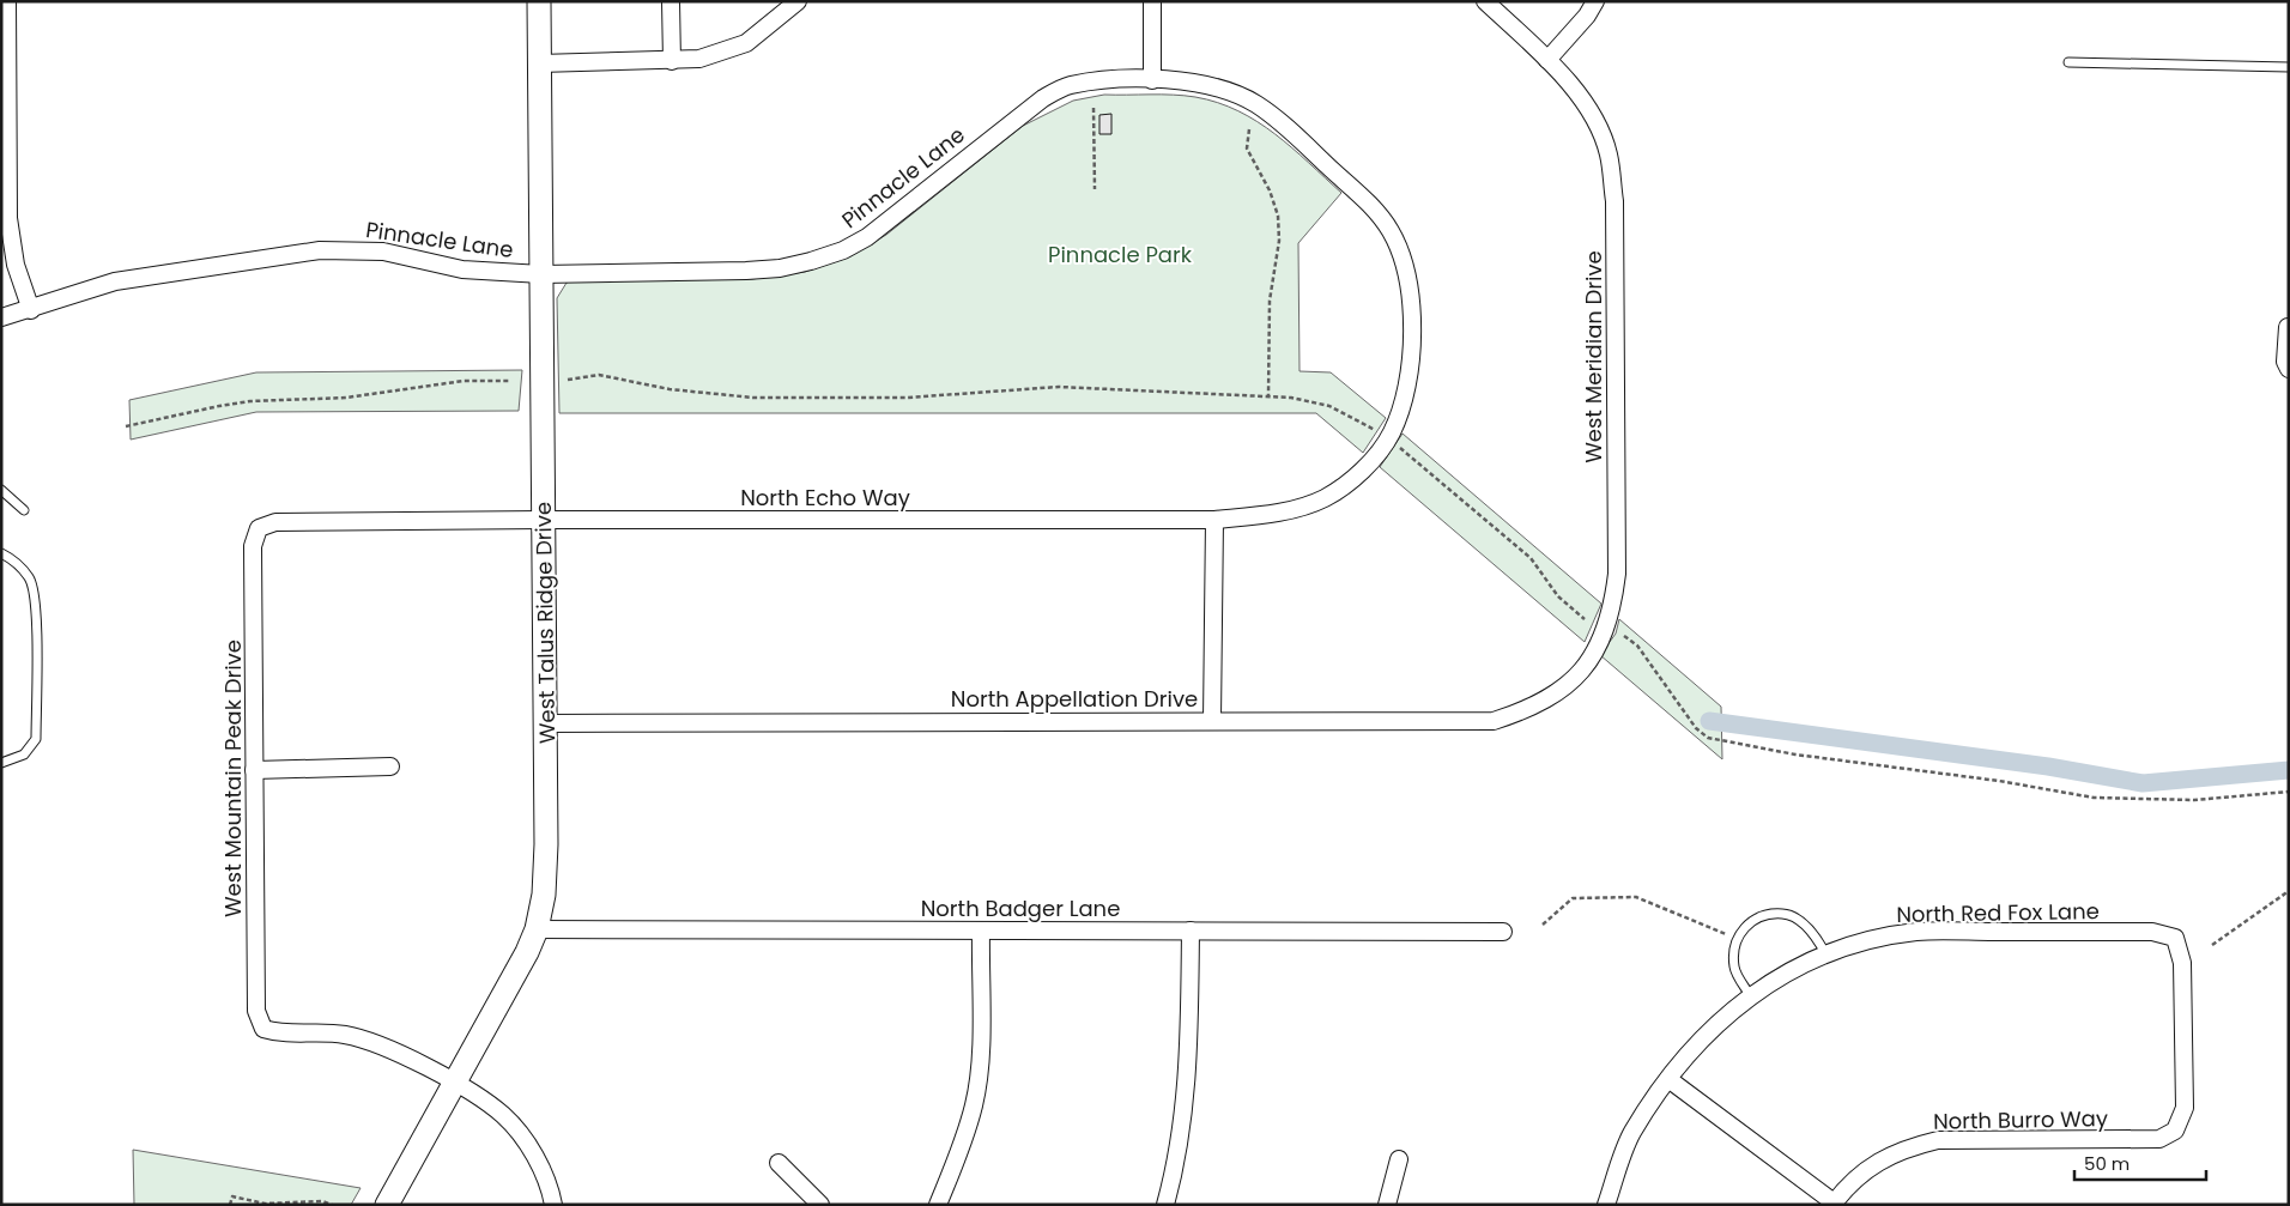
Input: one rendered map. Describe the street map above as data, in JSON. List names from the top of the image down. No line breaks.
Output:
{"streets":{"street":["Pinnacle Lane","West Meridian Drive","North Echo Way","West Talus Ridge Drive","North Appellation Drive","West Mountain Peak Drive","North Badger Lane","North Red Fox Lane","North Burro Way"]},"crossings":[["Pinnacle Lane","North Echo Way"],["Pinnacle Lane","West Talus Ridge Drive"],["West Meridian Drive","North Appellation Drive"],["North Echo Way","West Talus Ridge Drive"],["North Echo Way","West Mountain Peak Drive"],["West Talus Ridge Drive","North Appellation Drive"],["West Talus Ridge Drive","West Mountain Peak Drive"],["West Talus Ridge Drive","North Badger Lane"],["North Red Fox Lane","North Burro Way"]],"parks":["Pinnacle Park"],"scale_bar":"50 m"}
